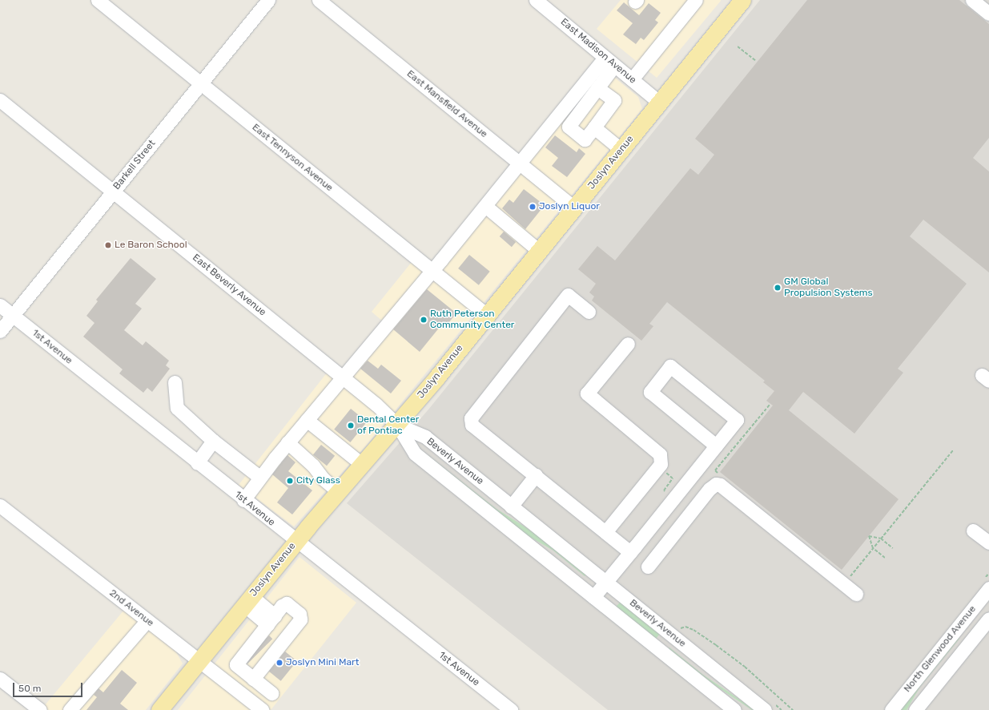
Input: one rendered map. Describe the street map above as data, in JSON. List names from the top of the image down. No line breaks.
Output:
{"streets":{"main road":["Joslyn Avenue"],"street":["East Madison Avenue","East Mansfield Avenue","East Tennyson Avenue","Barkell Street","East Beverly Avenue","1st Avenue","Beverly Avenue","2nd Avenue","North Glenwood Avenue"]},"crossings":[["East Madison Avenue","Joslyn Avenue"],["East Mansfield Avenue","Joslyn Avenue"],["East Tennyson Avenue","Joslyn Avenue"],["East Tennyson Avenue","Barkell Street"],["Joslyn Avenue","East Beverly Avenue"],["Joslyn Avenue","1st Avenue"],["Joslyn Avenue","Beverly Avenue"],["Joslyn Avenue","2nd Avenue"],["Barkell Street","East Beverly Avenue"],["Barkell Street","1st Avenue"],["East Beverly Avenue","Beverly Avenue"]],"places":["Joslyn Liquor","Le Baron School","GM Global Propulsion Systems","Ruth Peterson Community Center","Dental Center of Pontiac","City Glass","Joslyn Mini Mart"],"scale_bar":"50 m"}
